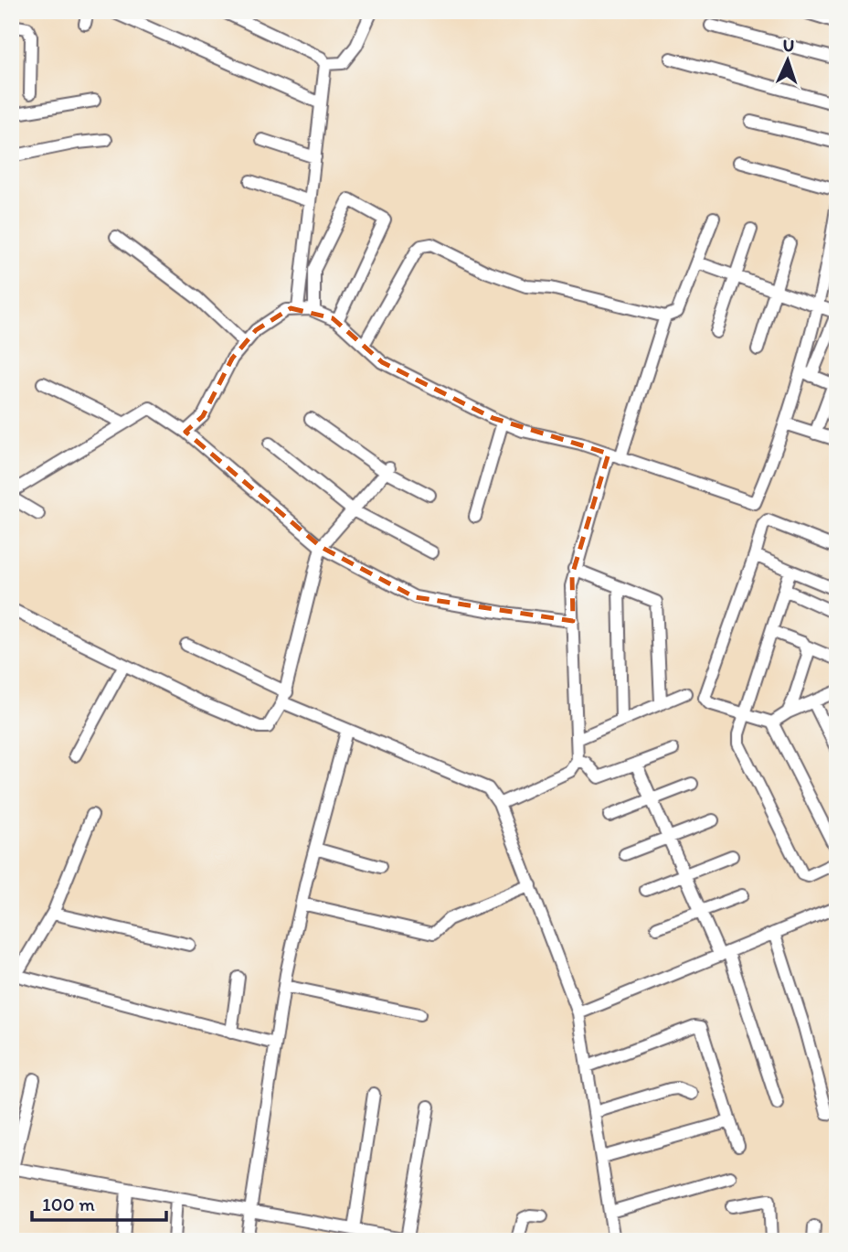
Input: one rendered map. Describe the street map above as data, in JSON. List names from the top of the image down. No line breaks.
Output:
{"scale_bar":"100 m","north":"top"}
